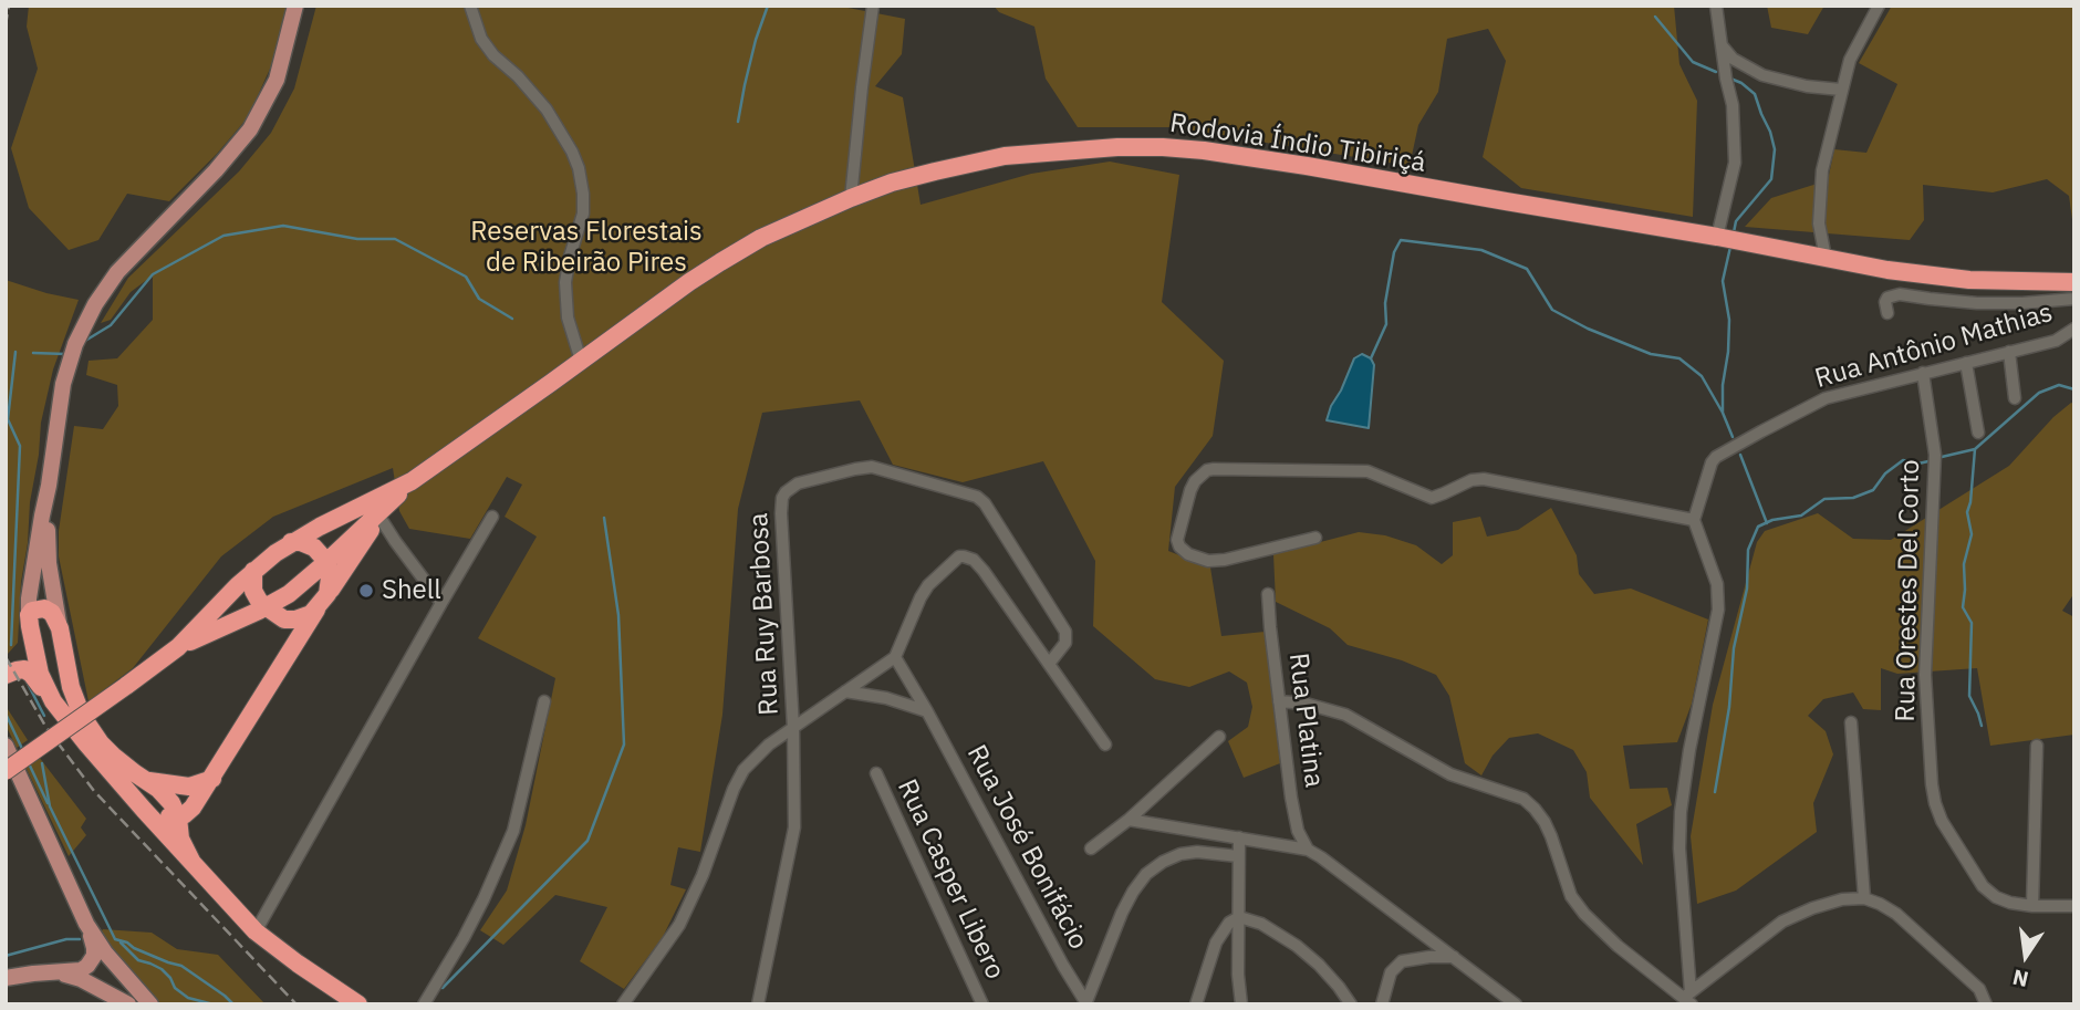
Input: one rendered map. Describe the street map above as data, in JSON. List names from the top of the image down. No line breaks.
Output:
{"streets":{"highway":["Rodovia Índio Tibiriçá"],"street":["Rua Antônio Mathias","Rua Orestes Del Corto","Rua Ruy Barbosa","Rua Platina","Rua José Bonifácio","Rua Casper Libero"]},"crossings":[["Rua Antônio Mathias","Rua Orestes Del Corto"]],"parks":["Reservas Florestais de Ribeirão Pires"],"places":["Shell"],"north":"bottom"}
